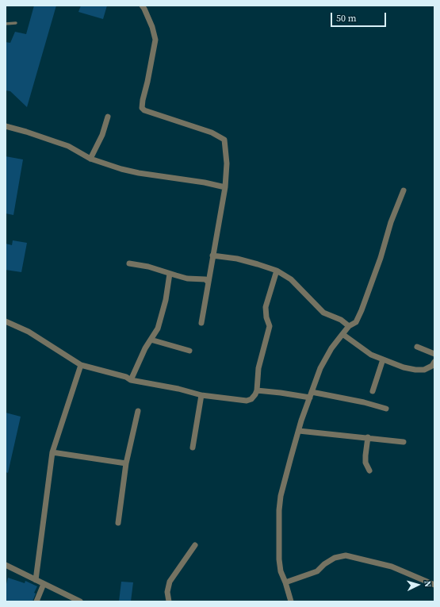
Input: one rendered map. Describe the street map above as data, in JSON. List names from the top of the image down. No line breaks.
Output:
{"scale_bar":"50 m","north":"right"}
